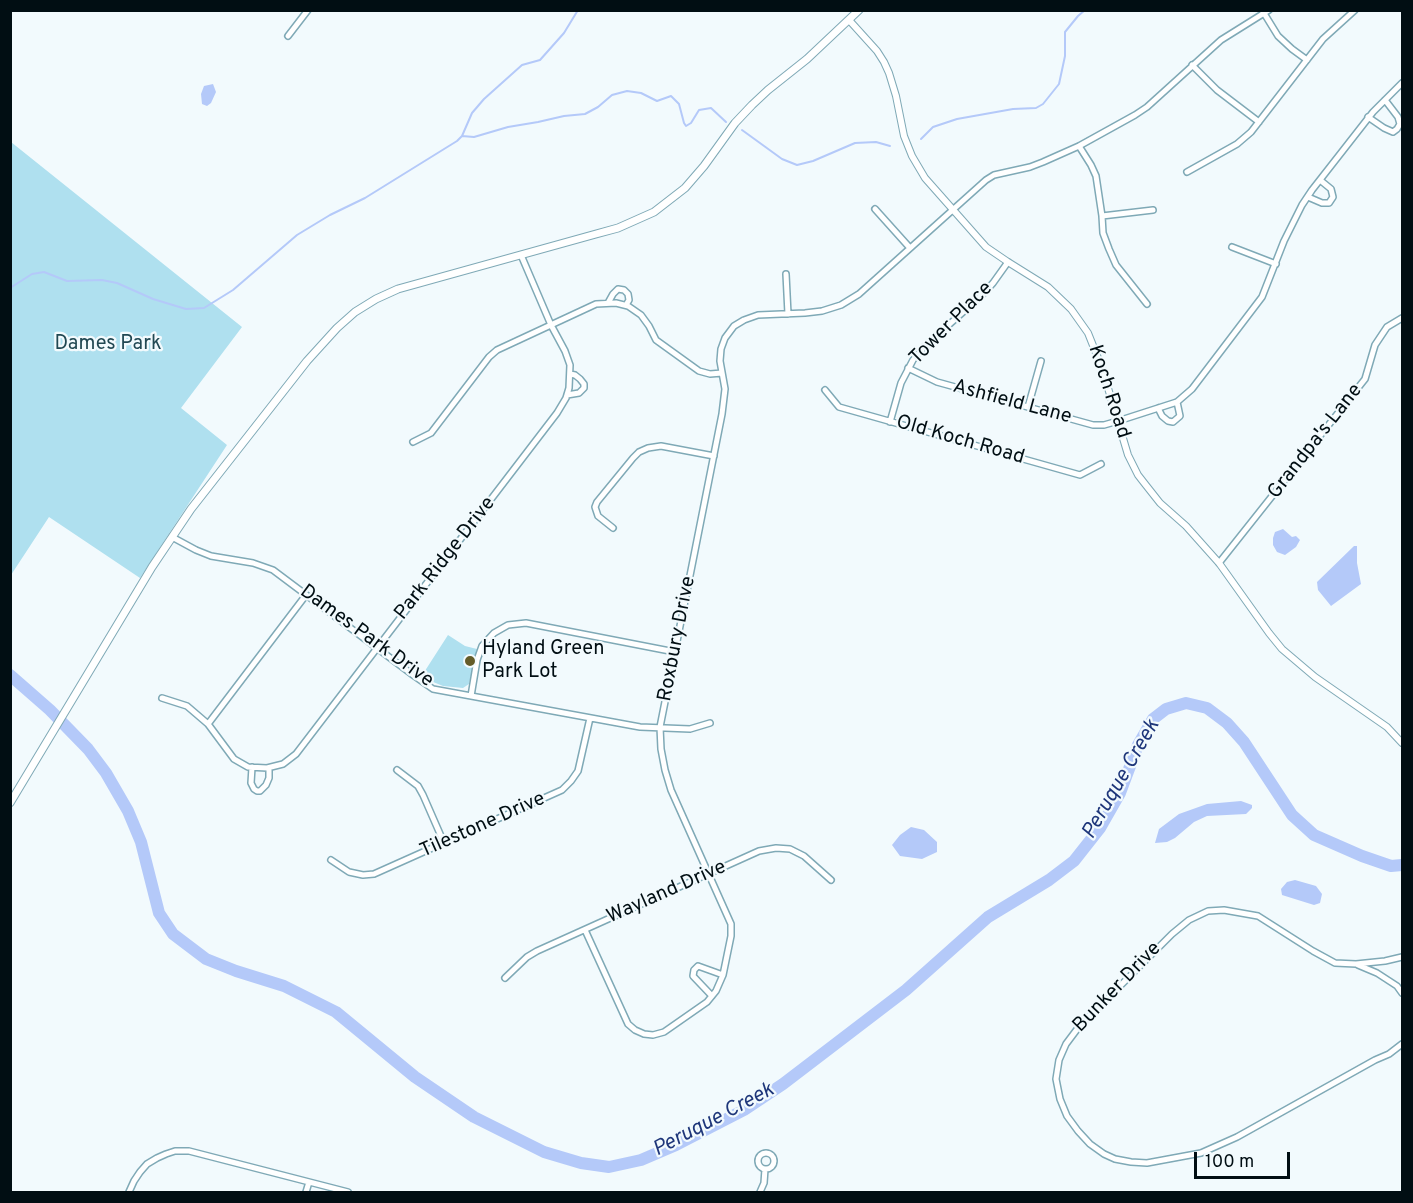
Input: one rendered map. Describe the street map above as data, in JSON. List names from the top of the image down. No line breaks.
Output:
{"streets":{"street":["Tower Place","Koch Road","Ashfield Lane","Old Koch Road","Grandpa's Lane","Park Ridge Drive","Dames Park Drive","Roxbury Drive","Tilestone Drive","Wayland Drive","Bunker Drive"]},"crossings":[["Tower Place","Koch Road"],["Tower Place","Ashfield Lane"],["Tower Place","Old Koch Road"],["Koch Road","Ashfield Lane"],["Koch Road","Grandpa's Lane"],["Koch Road","Roxbury Drive"],["Park Ridge Drive","Dames Park Drive"],["Dames Park Drive","Roxbury Drive"],["Dames Park Drive","Tilestone Drive"],["Roxbury Drive","Wayland Drive"]],"water":["Peruque Creek"],"parks":["Dames Park"],"places":["Hyland Green Park Lot"],"scale_bar":"100 m"}
